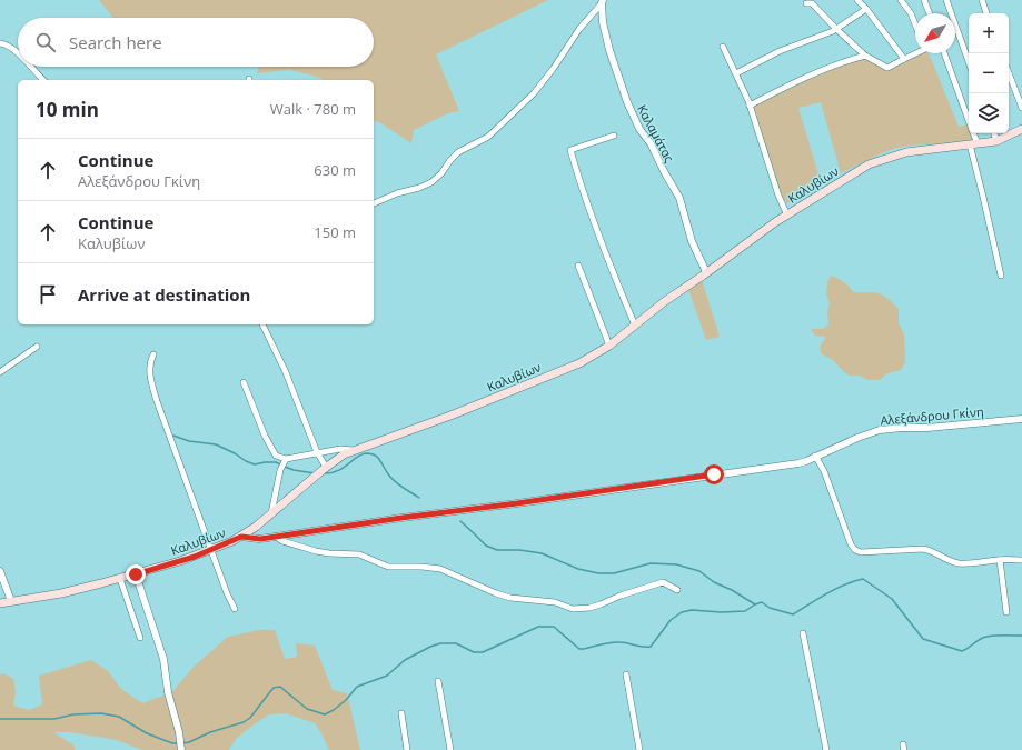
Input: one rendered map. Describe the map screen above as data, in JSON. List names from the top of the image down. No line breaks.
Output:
{"streets":{"main road":["Καλυβίων"],"street":["Καλαμάτας","Αλεξάνδρου Γκίνη"]},"crossings":[["Καλαμάτας","Καλυβίων"],["Καλυβίων","Αλεξάνδρου Γκίνη"]],"north":"bottom left","page":{"map_buttons":["+","−"],"search":"Search here","heading":["10 min","Walk · 780 m"],"list":[["Continue","Αλεξάνδρου Γκίνη","630 m"],["Continue","Καλυβίων","150 m"],"Arrive at destination"]}}
